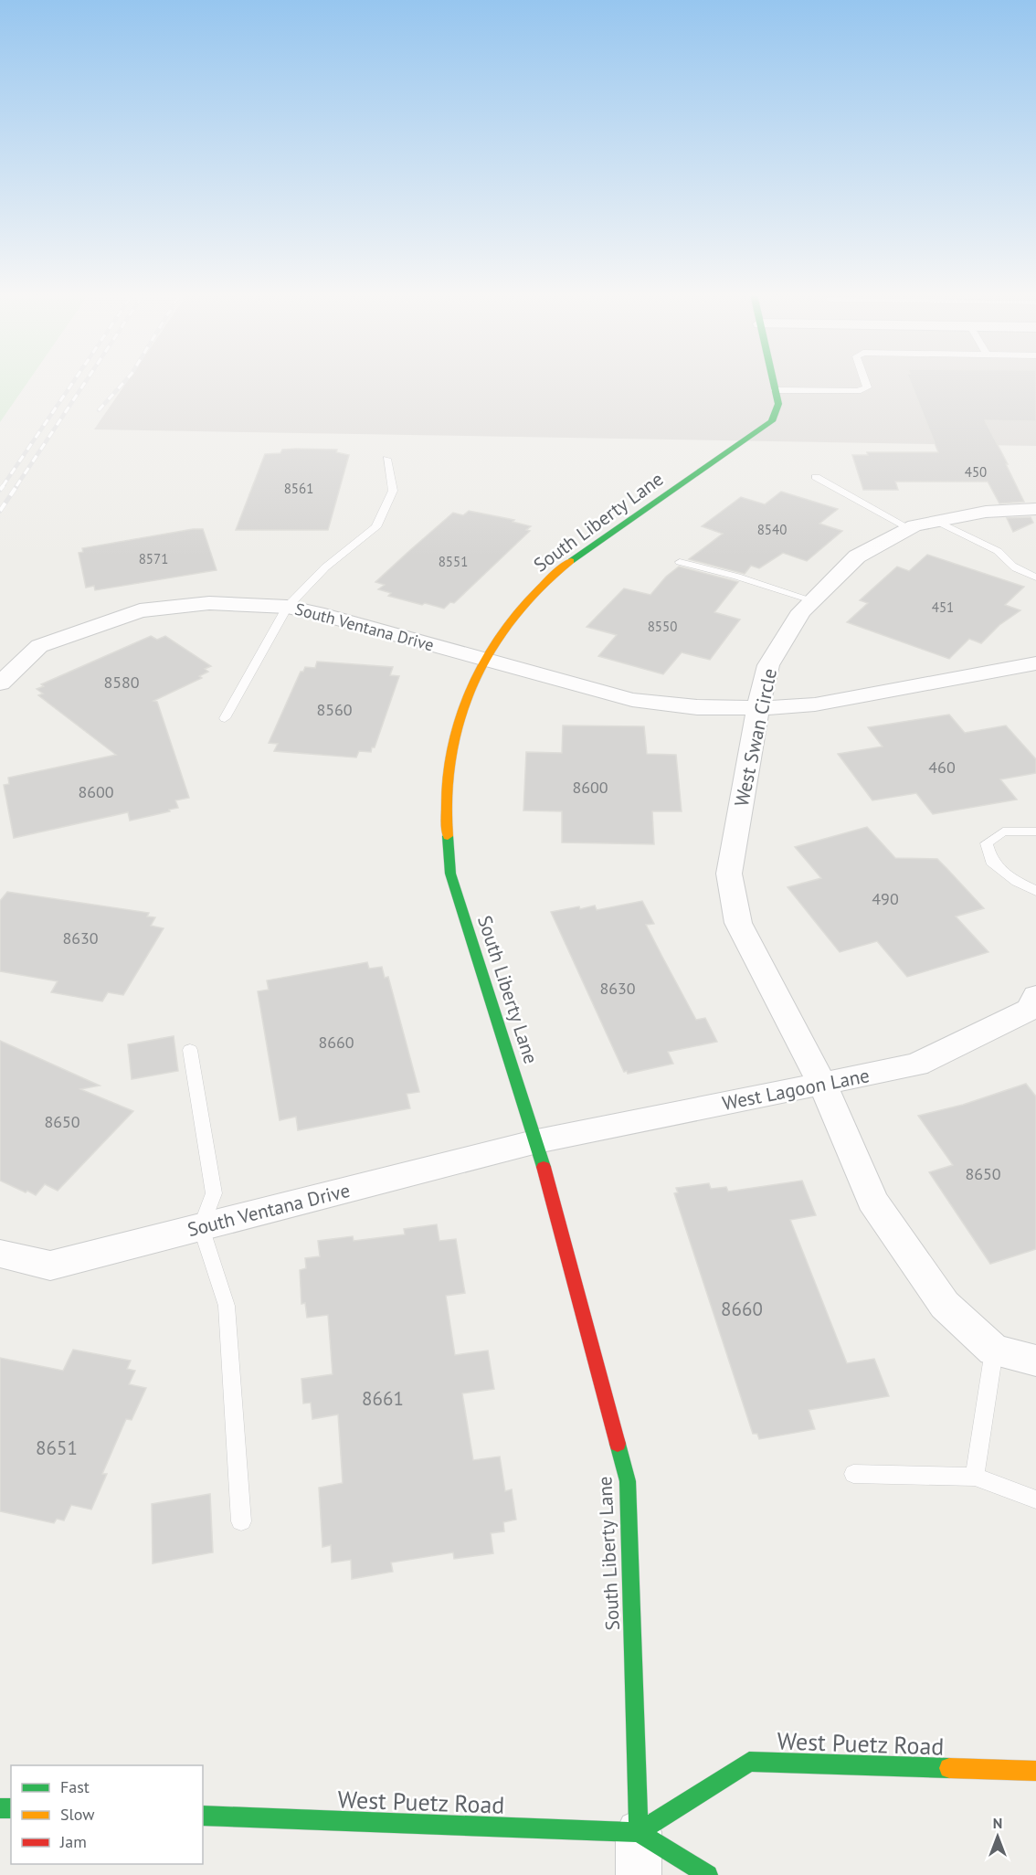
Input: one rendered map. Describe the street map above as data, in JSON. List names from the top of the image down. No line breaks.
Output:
{"streets":{"street":["South Liberty Lane","South Ventana Drive","West Swan Circle","West Lagoon Lane","West Puetz Road"]},"crossings":[["South Liberty Lane","South Ventana Drive"],["South Liberty Lane","West Lagoon Lane"],["South Liberty Lane","West Puetz Road"],["South Ventana Drive","West Swan Circle"],["South Ventana Drive","West Lagoon Lane"],["West Swan Circle","West Lagoon Lane"]],"house_numbers":["450","8561","8540","8571","8551","451","8550","8580","8560","460","8600","8600","490","8630","8630","8660","8650","8650","8660","8661","8651"],"legend":["Fast","Slow","Jam"],"north":"top"}
